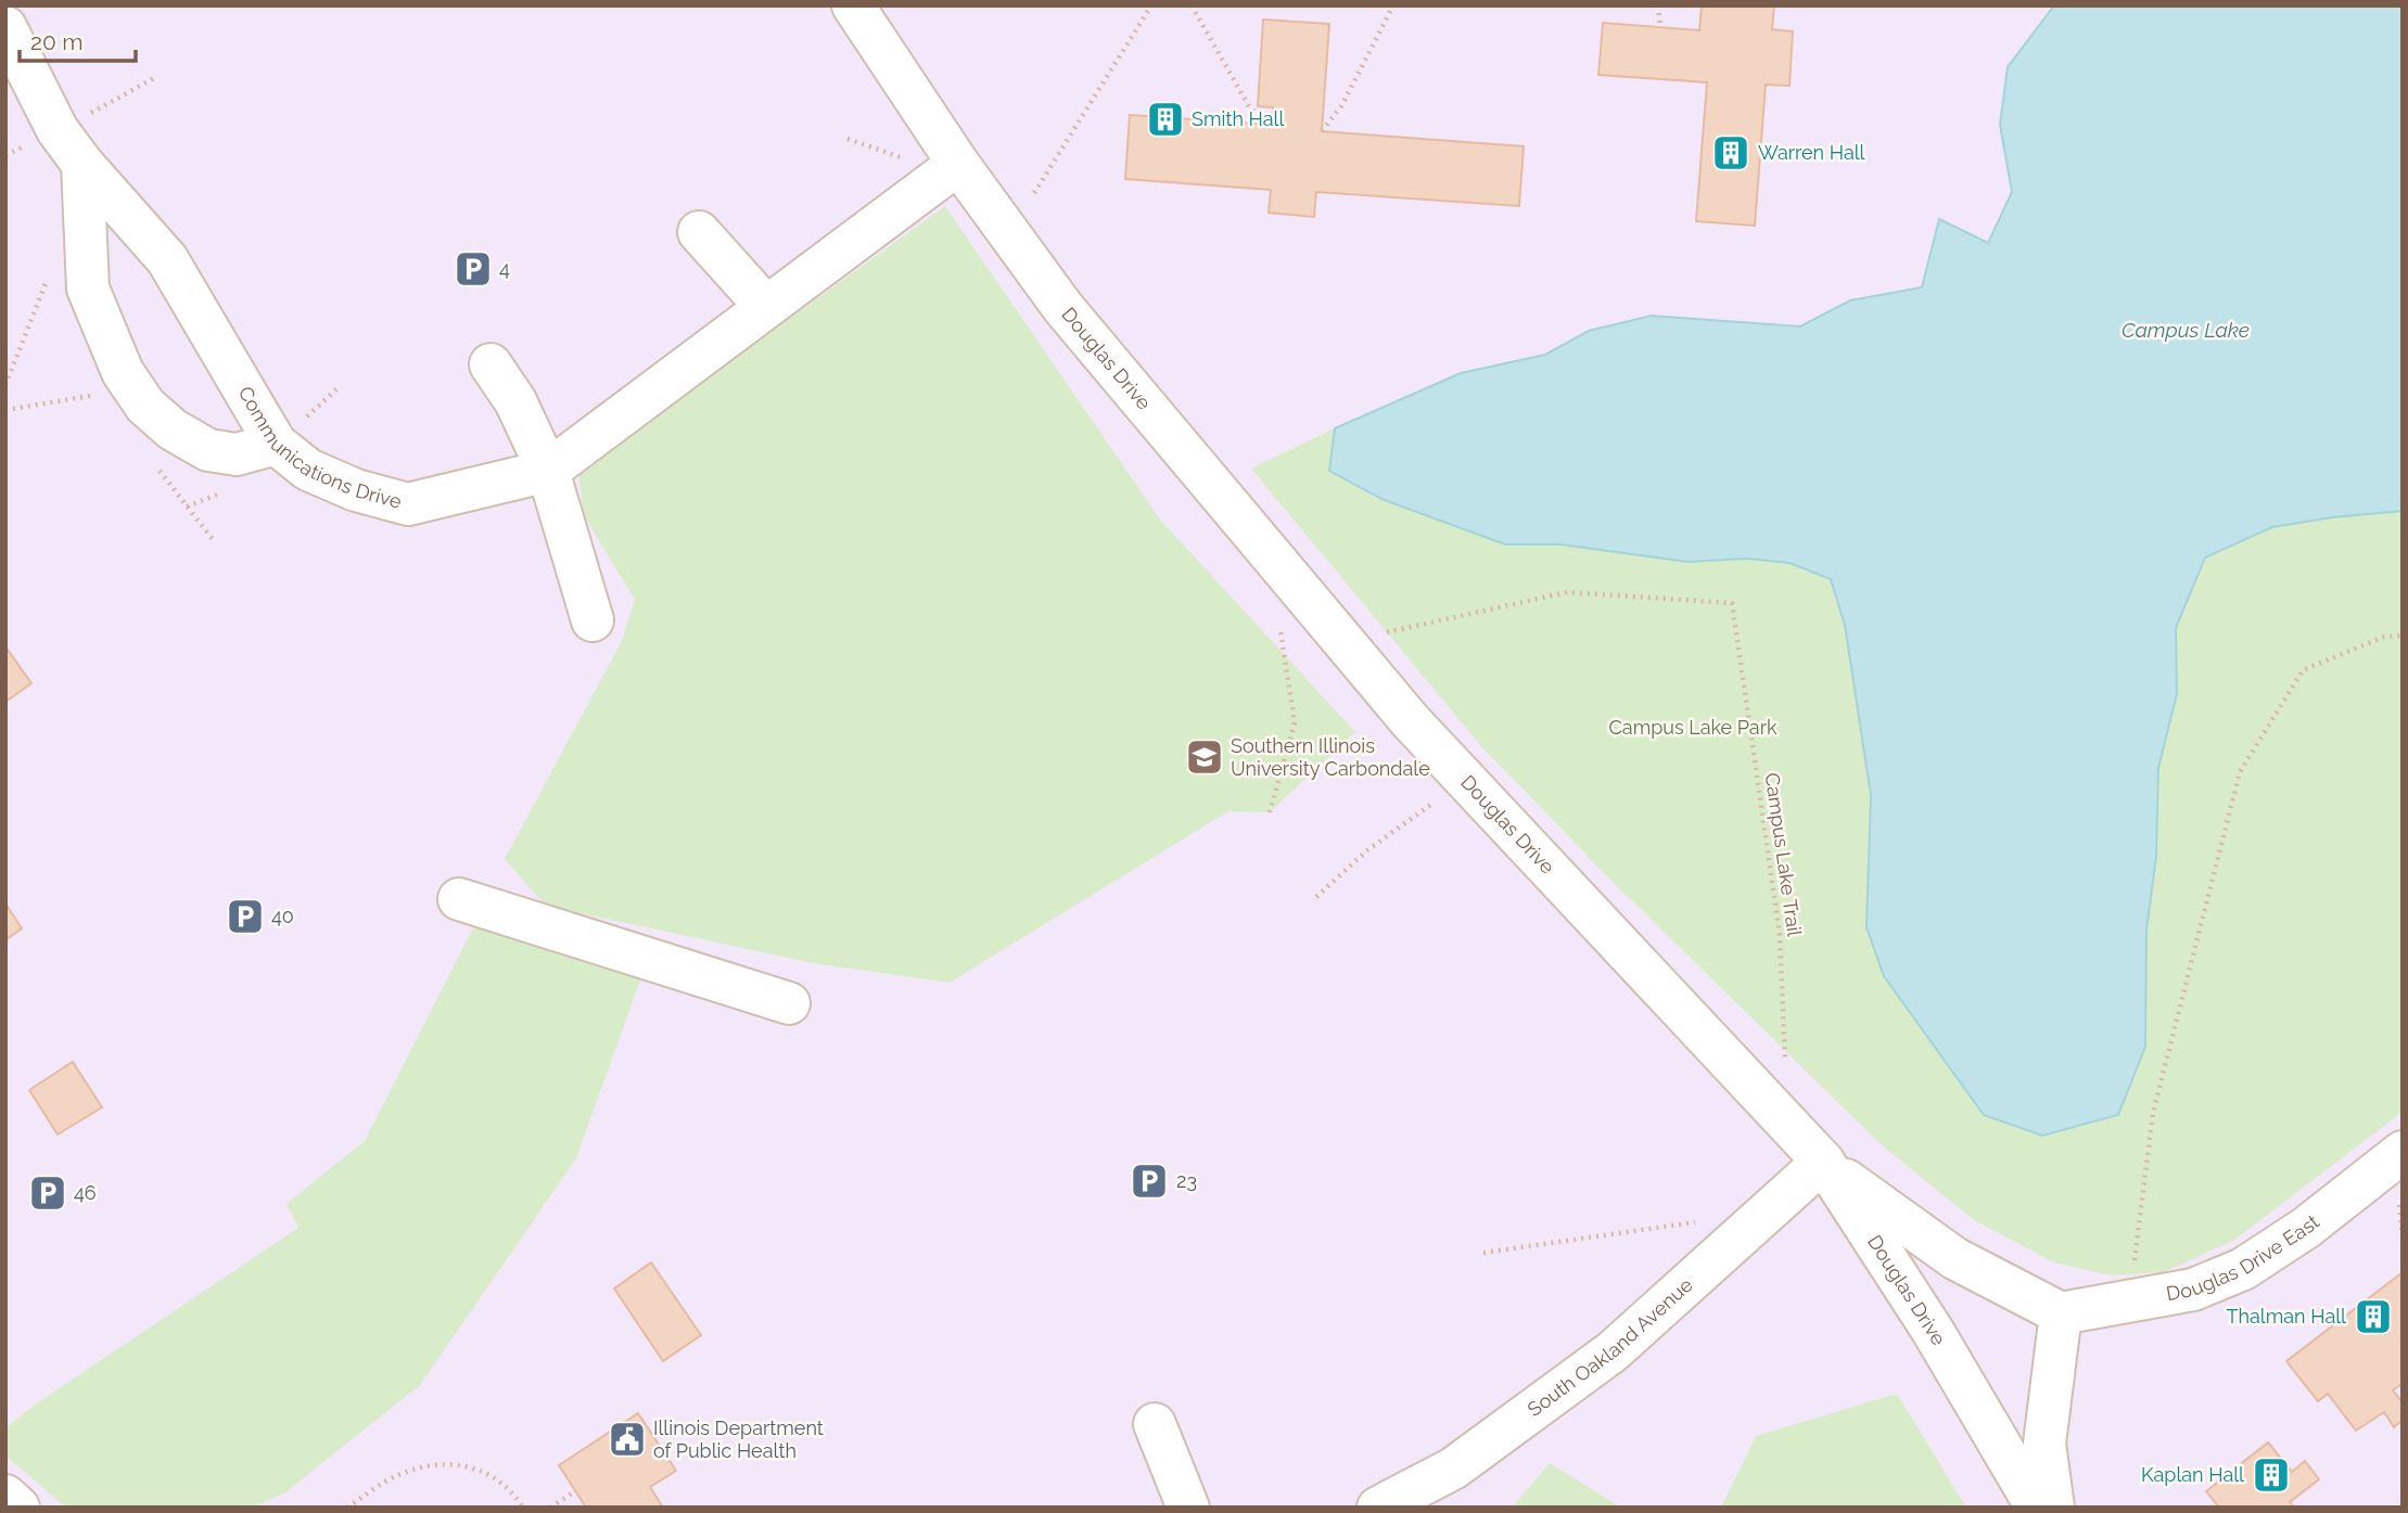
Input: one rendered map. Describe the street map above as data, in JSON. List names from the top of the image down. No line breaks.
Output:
{"streets":{"street":["Douglas Drive","Communications Drive","Douglas Drive East","South Oakland Avenue"],"path":["Campus Lake Trail"]},"crossings":[["Douglas Drive","Communications Drive"],["Douglas Drive","South Oakland Avenue"]],"water":["Campus Lake"],"parks":["Campus Lake Park"],"places":{"building":["Smith Hall","Warren Hall","Thalman Hall","Kaplan Hall"],"parking":["4","40","23","46"],"school or university":["Southern Illinois University Carbondale"],"public building":["Illinois Department of Public Health"]},"scale_bar":"20 m"}
